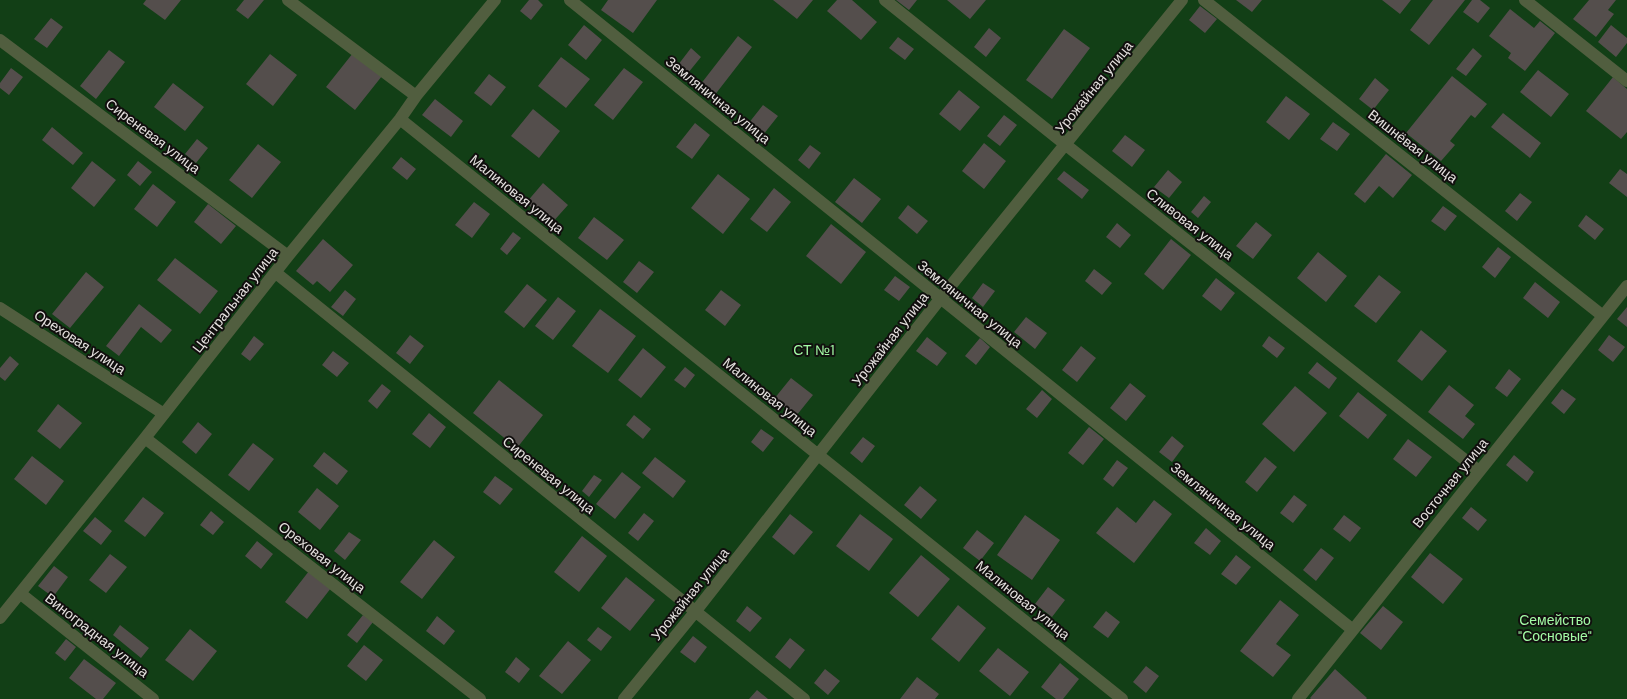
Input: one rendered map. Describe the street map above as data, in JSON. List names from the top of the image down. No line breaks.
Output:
{"streets":{"street":["Урожайная улица","Земляничная улица","Сиреневая улица","Вишнёвая улица","Малиновая улица","Сливовая улица","Центральная улица","Ореховая улица","Восточная улица","Виноградная улица"]},"crossings":[["Урожайная улица","Земляничная улица"],["Урожайная улица","Сиреневая улица"],["Урожайная улица","Малиновая улица"],["Урожайная улица","Сливовая улица"],["Земляничная улица","Восточная улица"],["Сиреневая улица","Центральная улица"],["Вишнёвая улица","Восточная улица"],["Малиновая улица","Центральная улица"],["Сливовая улица","Восточная улица"],["Центральная улица","Ореховая улица"],["Центральная улица","Виноградная улица"]],"parks":["СТ №1","Семейство \"Сосновые\""]}
